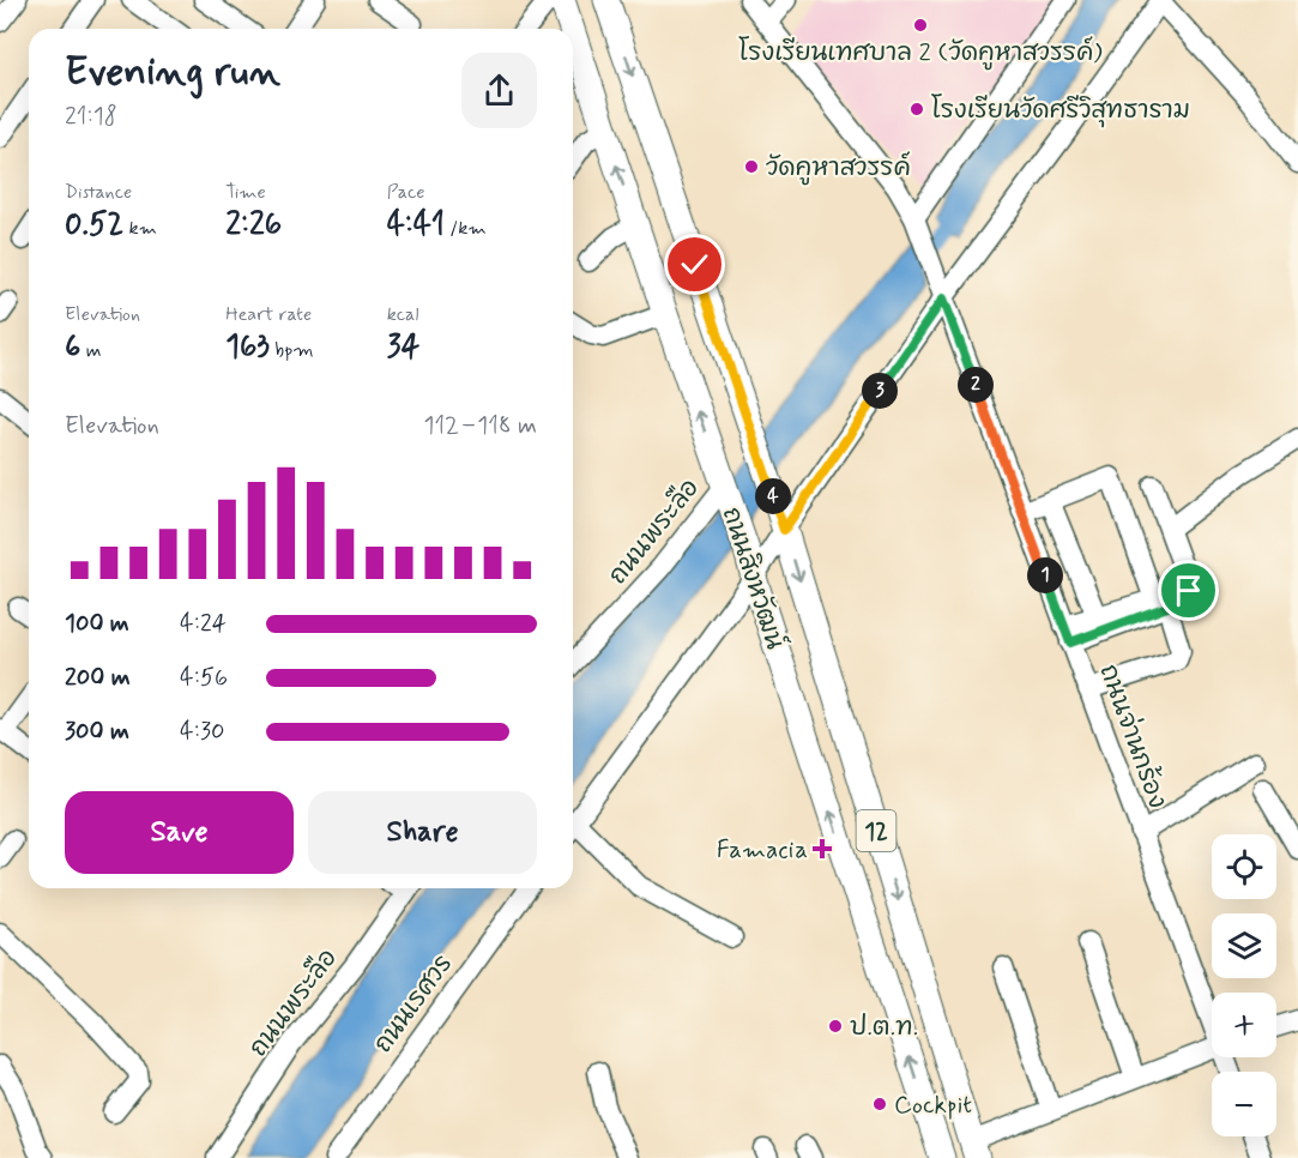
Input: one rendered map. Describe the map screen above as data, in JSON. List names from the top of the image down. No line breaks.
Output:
{"streets":{"main road":["ถนนสิงหวัฒน์","12"],"street":["ถนนพระลือ","ถนนจ่านกร้อง","ถนนเรศวร"]},"crossings":[["ถนนพระลือ","ถนนสิงหวัฒน์"]],"places":{"other":["โรงเรียนเทศบาล 2 (วัดคูหาสวรรค์)","โรงเรียนวัดศรีวิสุทธาราม","วัดคูหาสวรรค์","ป.ต.ท.","Cockpit"],"health":["Famacia"]},"page":{"heading":["Evening run","21:18"],"stats":[["Distance","0.52 km"],["Time","2:26"],["Pace","4:41 /km"],["Elevation","6 m"],["Heart rate","163 bpm"],["kcal","34"]],"pins":["2","3","4","1"],"chart":["Elevation","112–118 m"],"list":[{"name":"100 m","note":"4:24"},{"name":"200 m","note":"4:56"},{"name":"300 m","note":"4:30"}],"buttons":["Save","Share"],"map_buttons":["+","−"]}}
